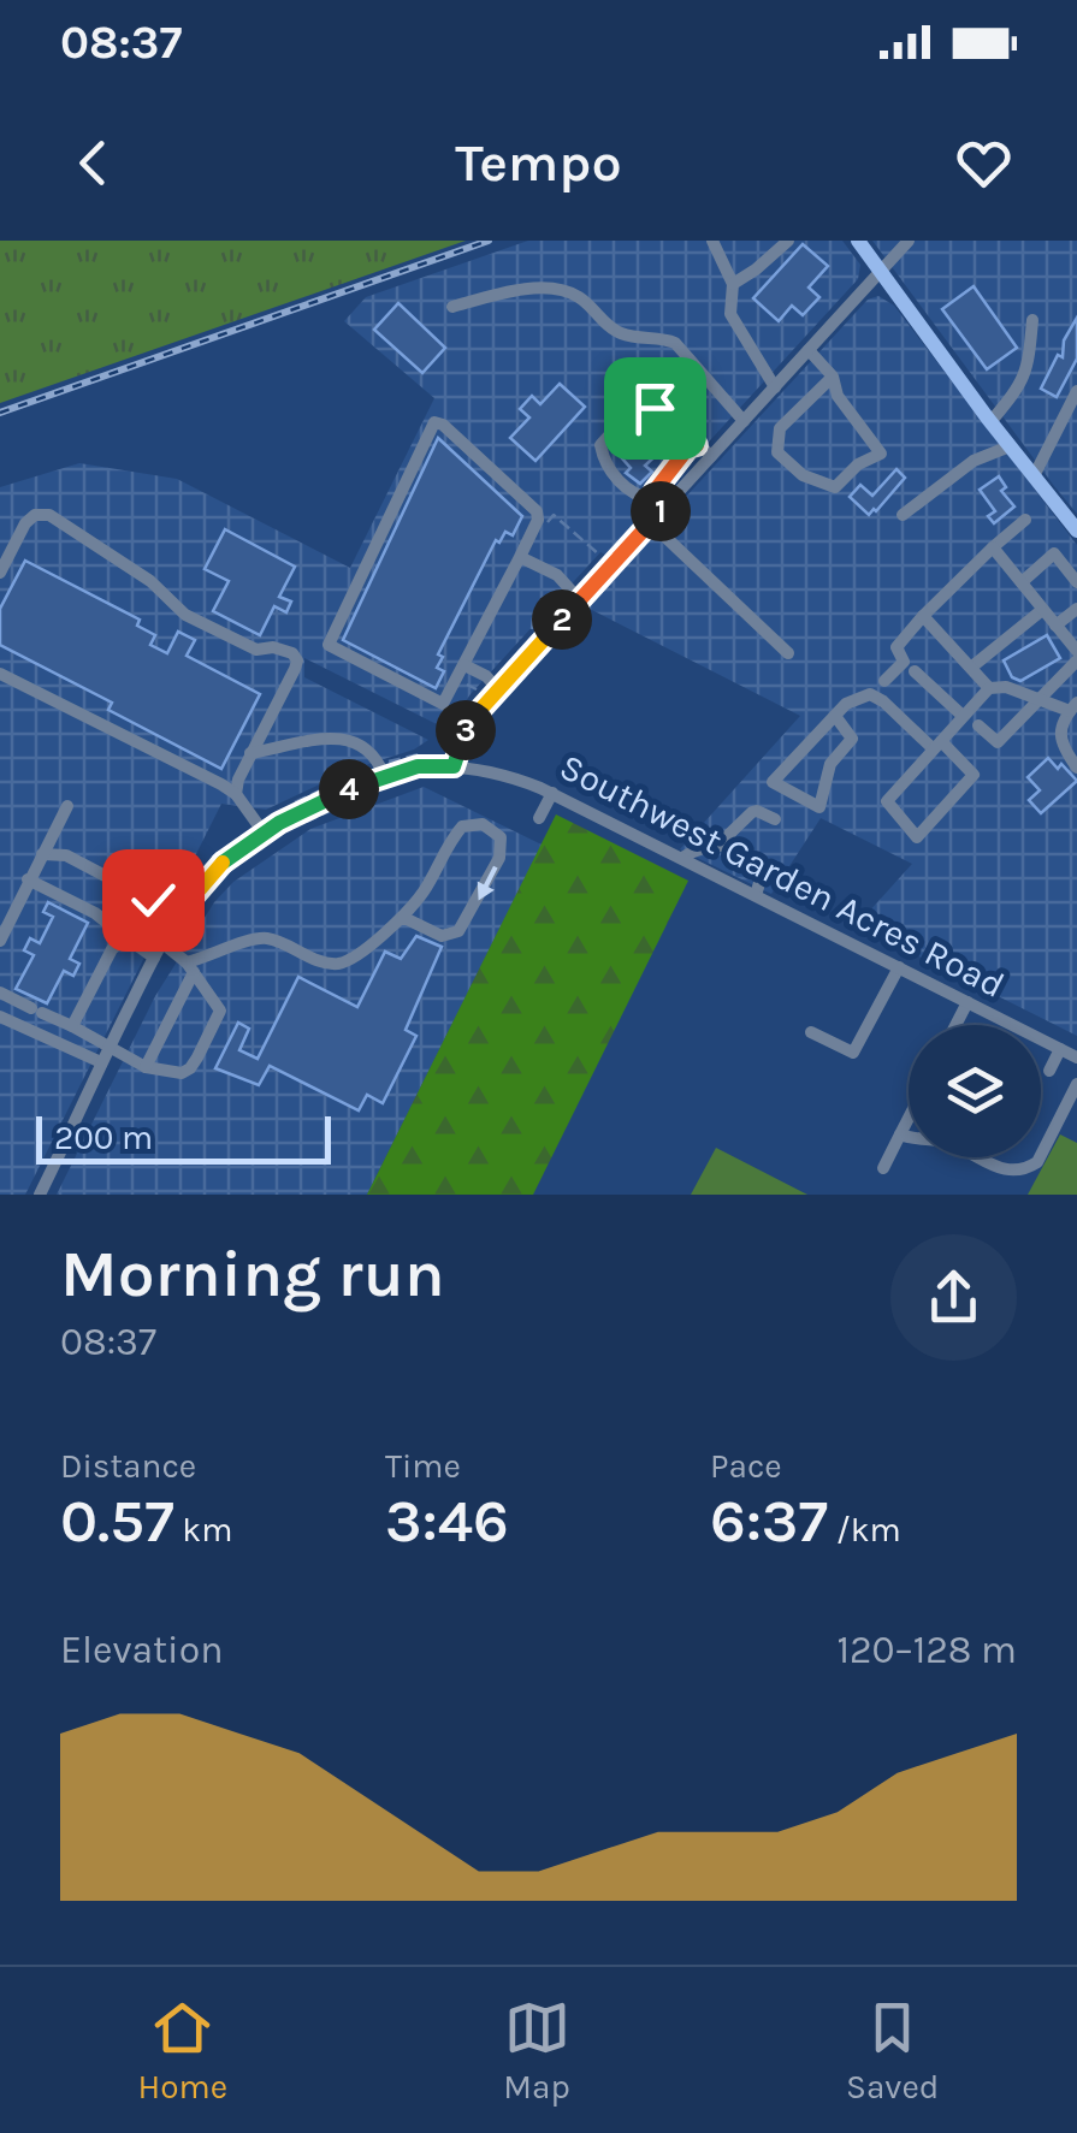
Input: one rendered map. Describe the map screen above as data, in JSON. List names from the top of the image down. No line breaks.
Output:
{"streets":{"street":["Southwest Garden Acres Road"]},"scale_bar":"200 m","page":{"status":"08:37","header":"Tempo","pins":["1","2","3","4"],"scale":"200 m","heading":["Morning run","08:37"],"stats":[["Distance","0.57 km"],["Time","3:46"],["Pace","6:37 /km"]],"chart":["Elevation","120–128 m"],"tabs":["Home","Map","Saved"]}}
